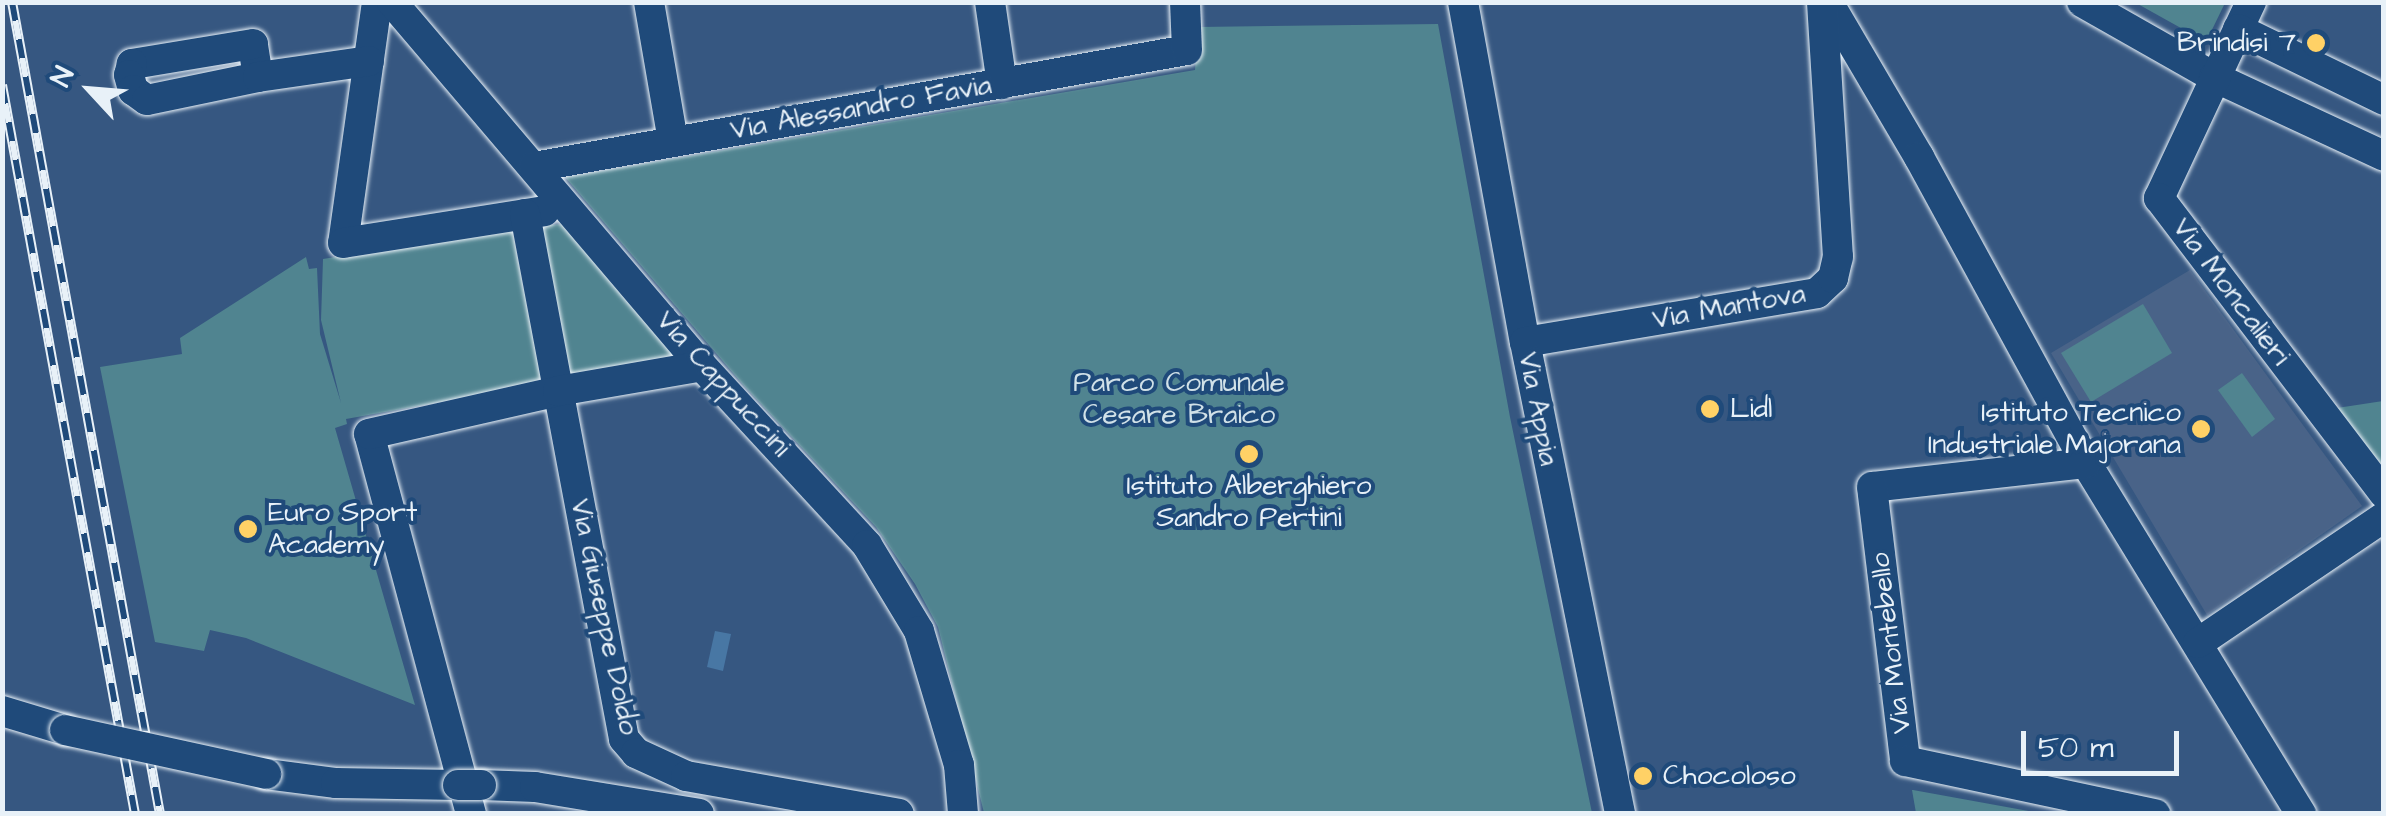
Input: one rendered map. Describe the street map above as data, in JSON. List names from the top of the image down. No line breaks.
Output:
{"streets":{"street":["Via Alessandro Favia","Via Moncalieri","Via Mantova","Via Cappuccini","Via Appia","Via Giuseppe Doldo","Via Montebello"]},"crossings":[["Via Alessandro Favia","Via Cappuccini"],["Via Mantova","Via Appia"]],"parks":["Parco Comunale Cesare Braico"],"places":["Brindisi 7","Lidl","Istituto Tecnico Industriale Majorana","Istituto Alberghiero Sandro Pertini","Euro Sport Academy","Chocoloso"],"scale_bar":"50 m","north":"top left"}
